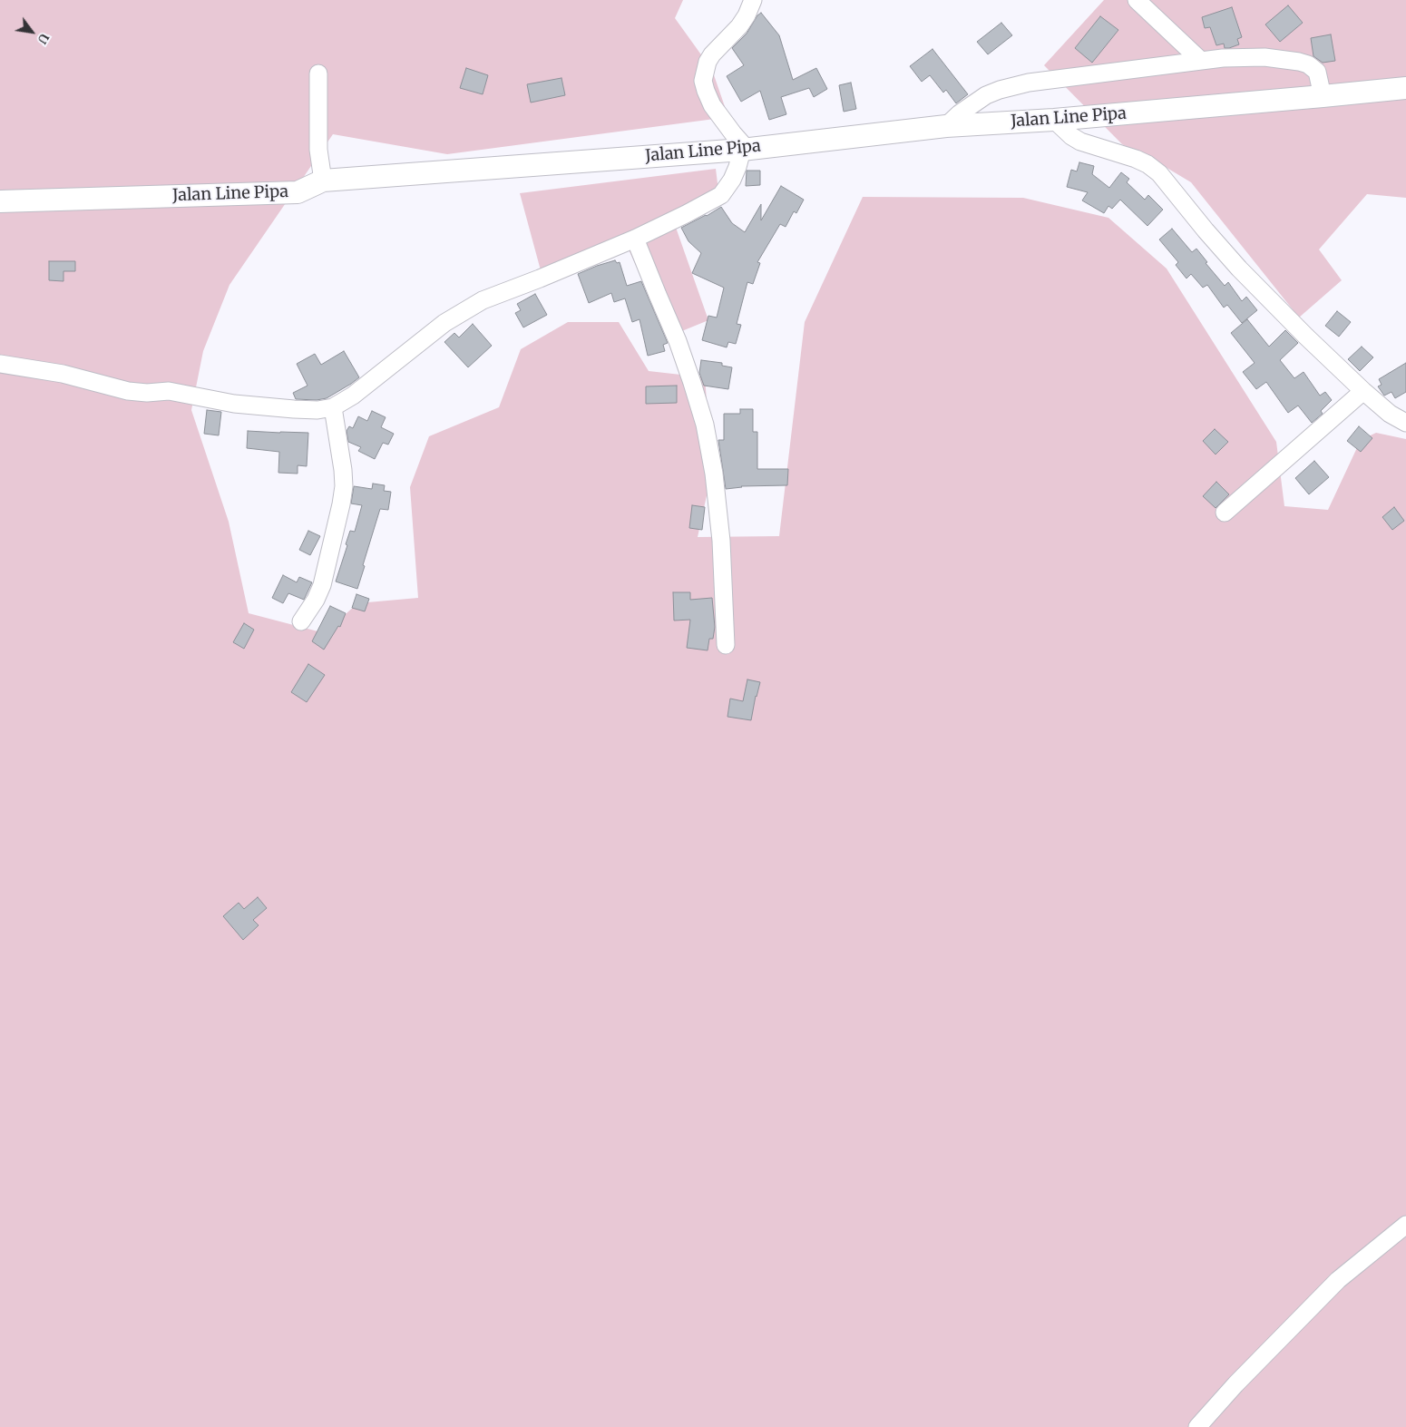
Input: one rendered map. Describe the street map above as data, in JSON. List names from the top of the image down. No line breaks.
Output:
{"streets":{"main road":["Jalan Line Pipa"]},"north":"bottom right"}
